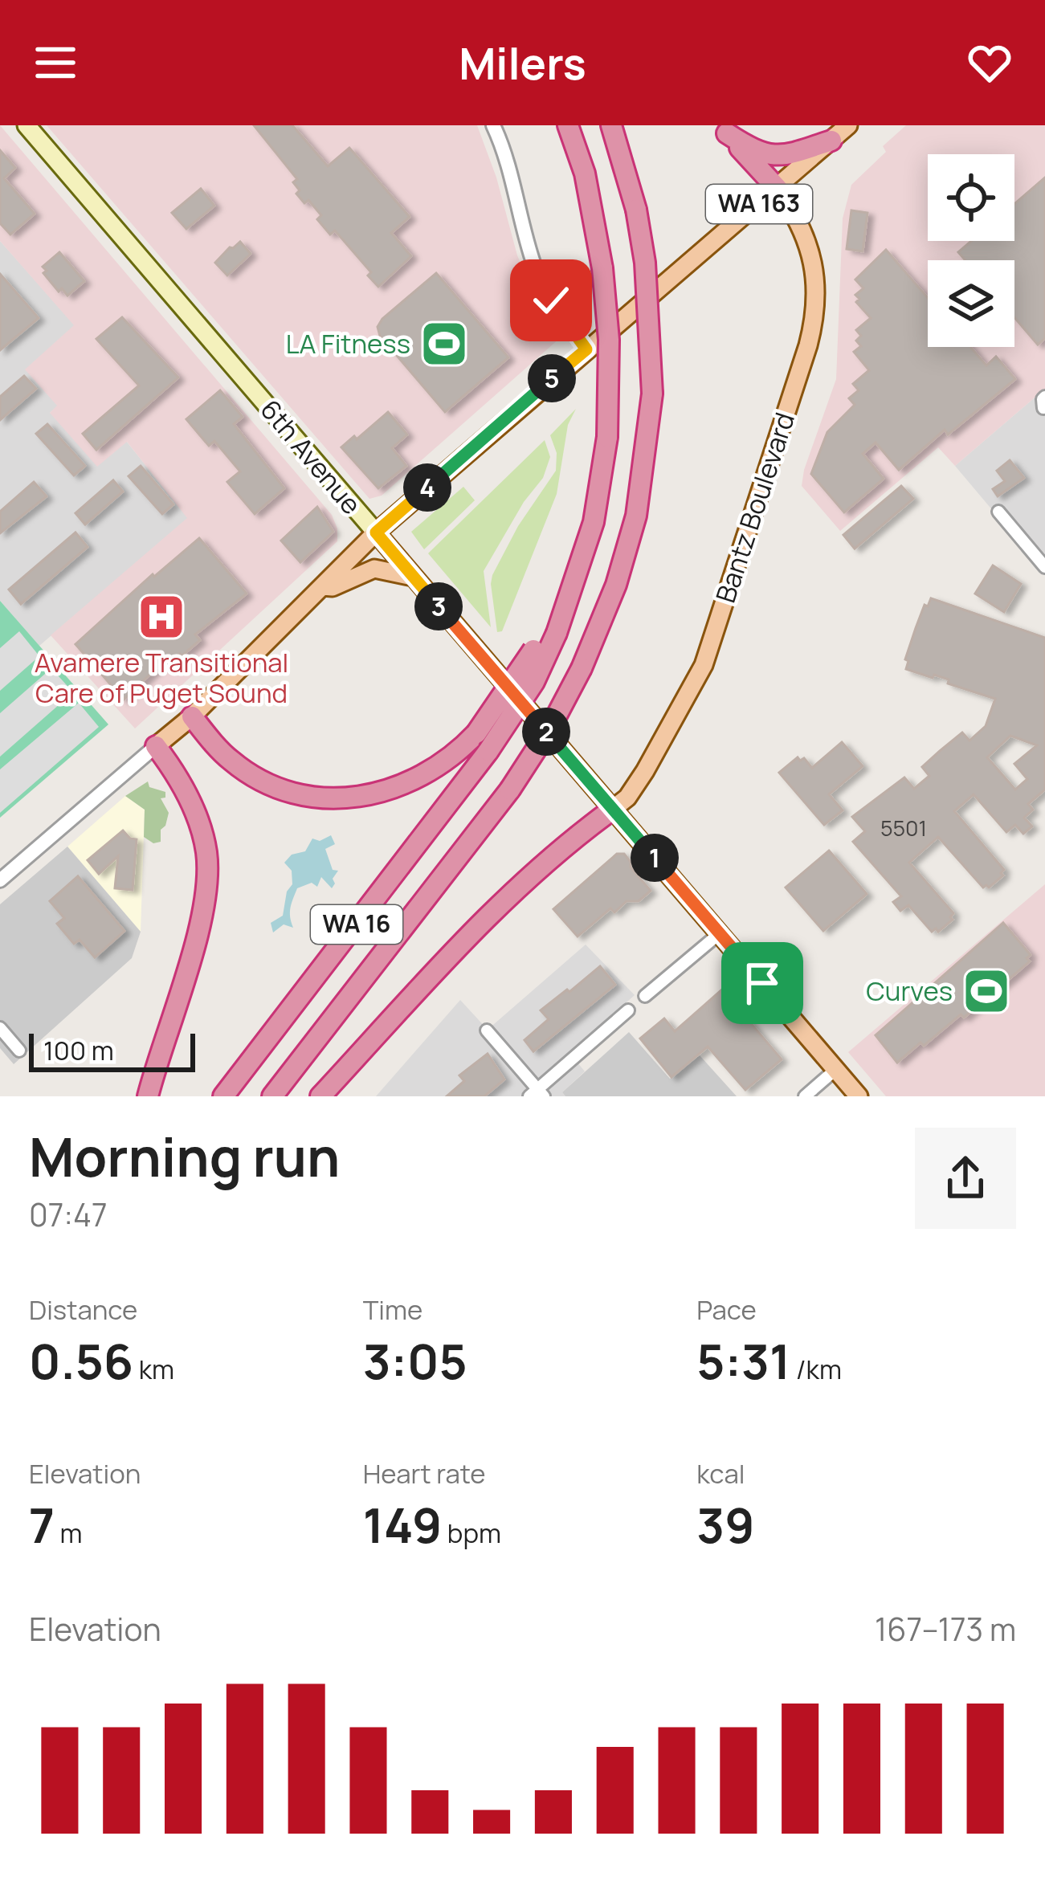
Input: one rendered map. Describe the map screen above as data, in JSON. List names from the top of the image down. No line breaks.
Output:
{"streets":{"highway":["WA 16"],"main road":["WA 163","6th Avenue","Bantz Boulevard"]},"crossings":[["WA 163","6th Avenue"],["WA 163","Bantz Boulevard"],["6th Avenue","Bantz Boulevard"]],"places":{"sports":["LA Fitness","Curves"],"hospital":["Avamere Transitional Care of Puget Sound"]},"house_numbers":["5501"],"scale_bar":"100 m","page":{"header":"Milers","pins":["5","4","3","2","1"],"scale":"100 m","heading":["Morning run","07:47"],"stats":[["Distance","0.56 km"],["Time","3:05"],["Pace","5:31 /km"],["Elevation","7 m"],["Heart rate","149 bpm"],["kcal","39"]],"chart":["Elevation","167–173 m"]}}
